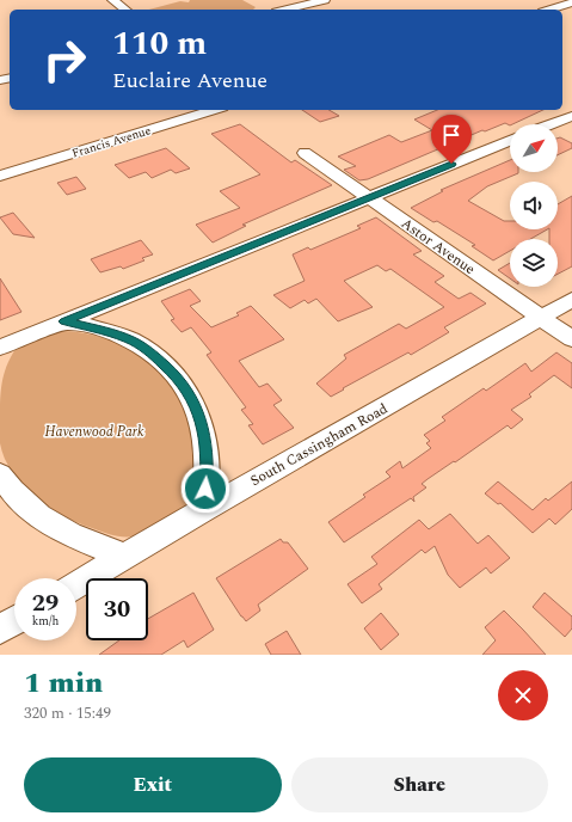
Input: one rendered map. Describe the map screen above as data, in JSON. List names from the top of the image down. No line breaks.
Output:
{"streets":{"street":["Francis Avenue","Astor Avenue","South Cassingham Road"]},"crossings":[["Astor Avenue","South Cassingham Road"]],"parks":["Havenwood Park"],"north":"top right","page":{"turn":["110 m","Euclaire Avenue"],"speed":"29 km/h","limit":"30","heading":["1 min","320 m · 15:49"],"buttons":["Exit","Share"]}}
